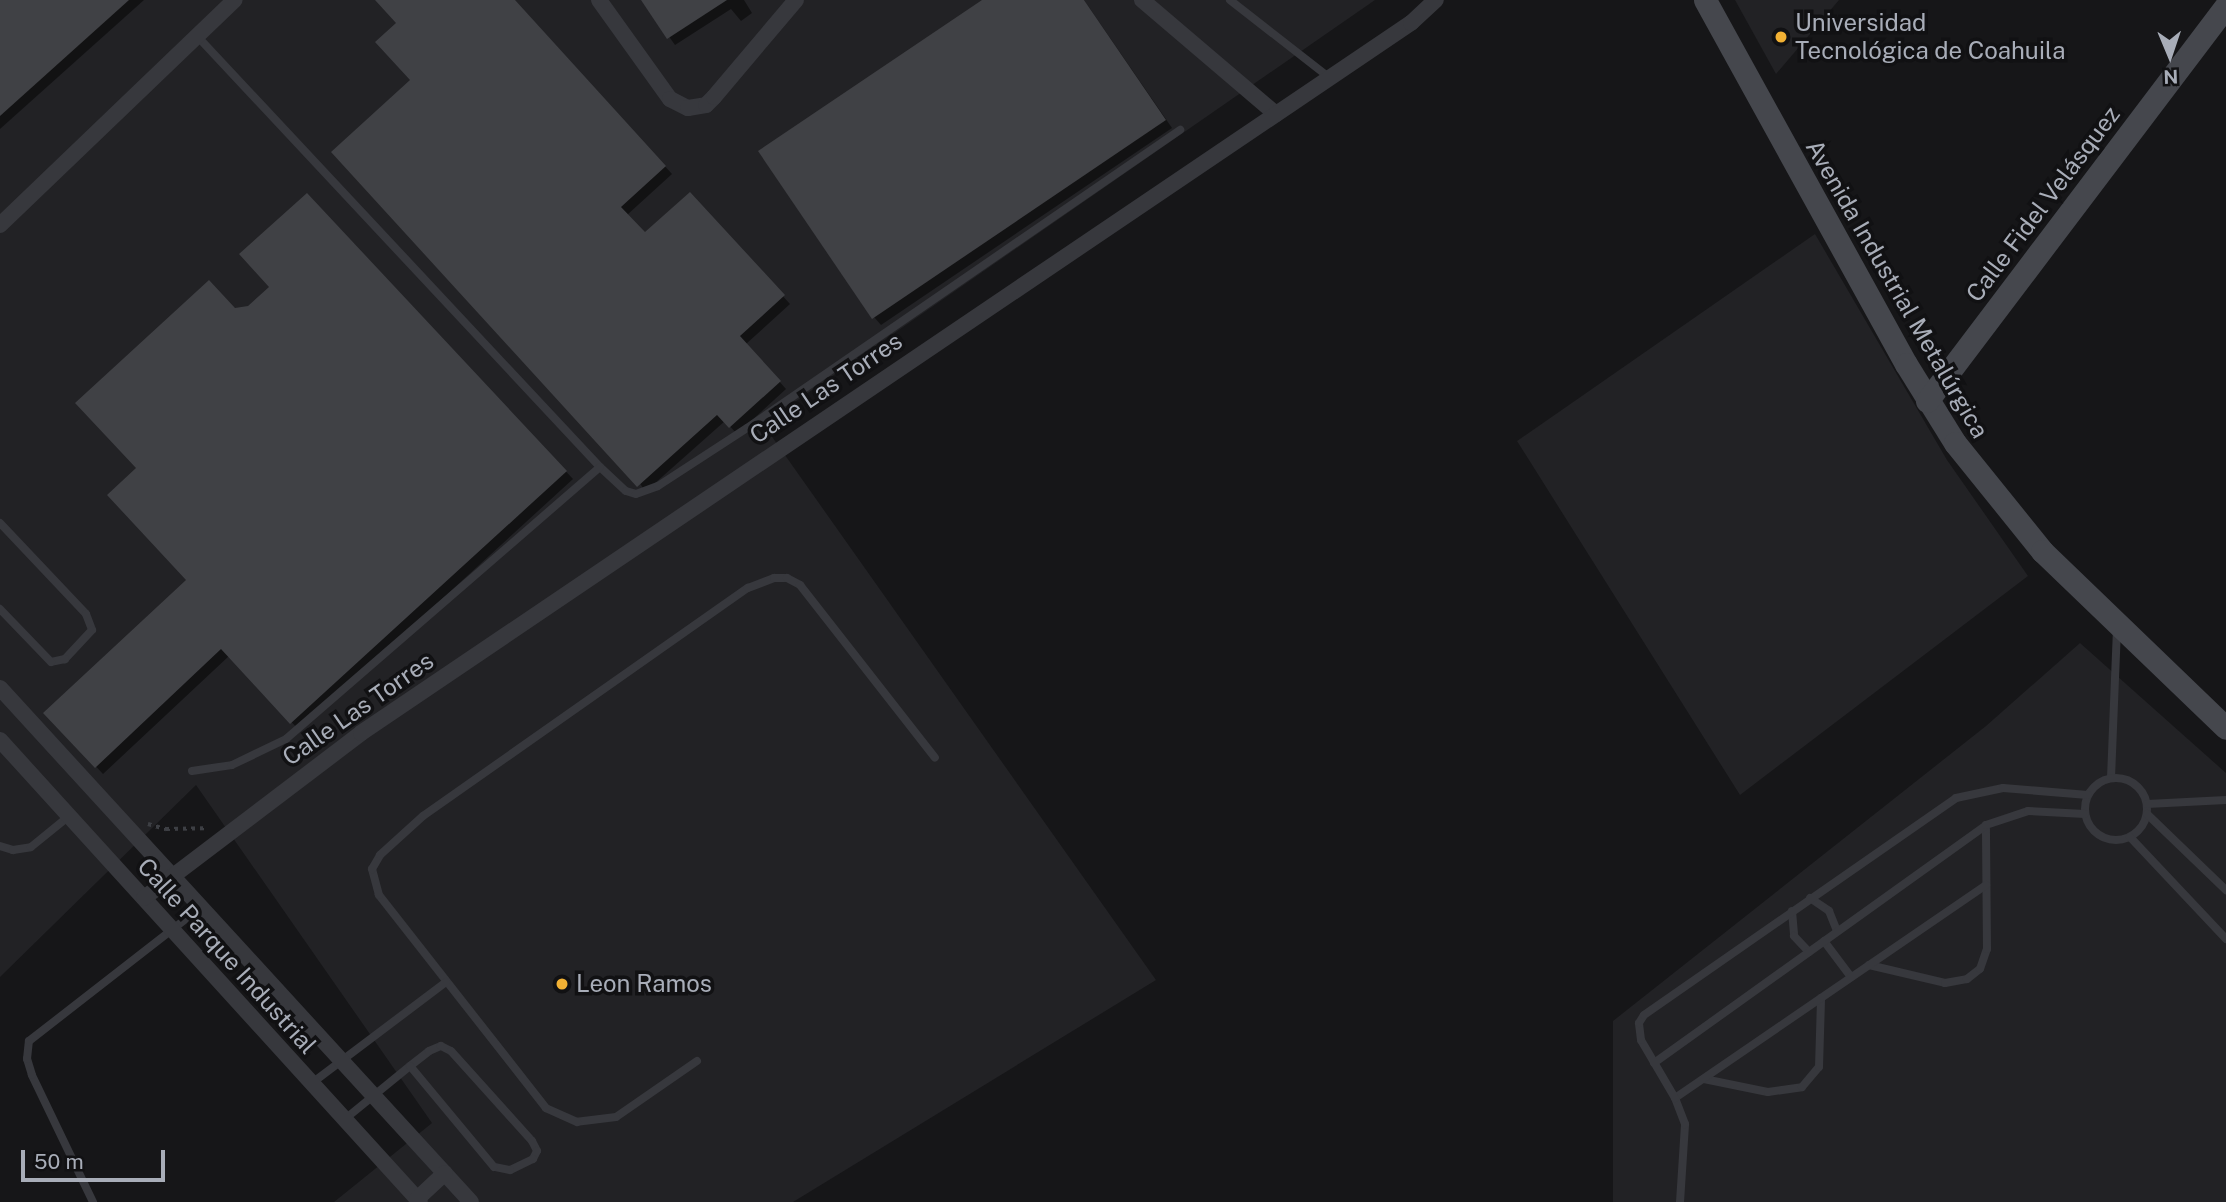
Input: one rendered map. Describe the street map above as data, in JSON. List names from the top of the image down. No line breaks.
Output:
{"streets":{"street":["Calle Fidel Velásquez","Avenida Industrial Metalúrgica","Calle Las Torres","Calle Parque Industrial"]},"crossings":[["Calle Fidel Velásquez","Avenida Industrial Metalúrgica"],["Calle Las Torres","Calle Parque Industrial"]],"places":["Universidad Tecnológica de Coahuila","Leon Ramos"],"scale_bar":"50 m","north":"bottom"}
